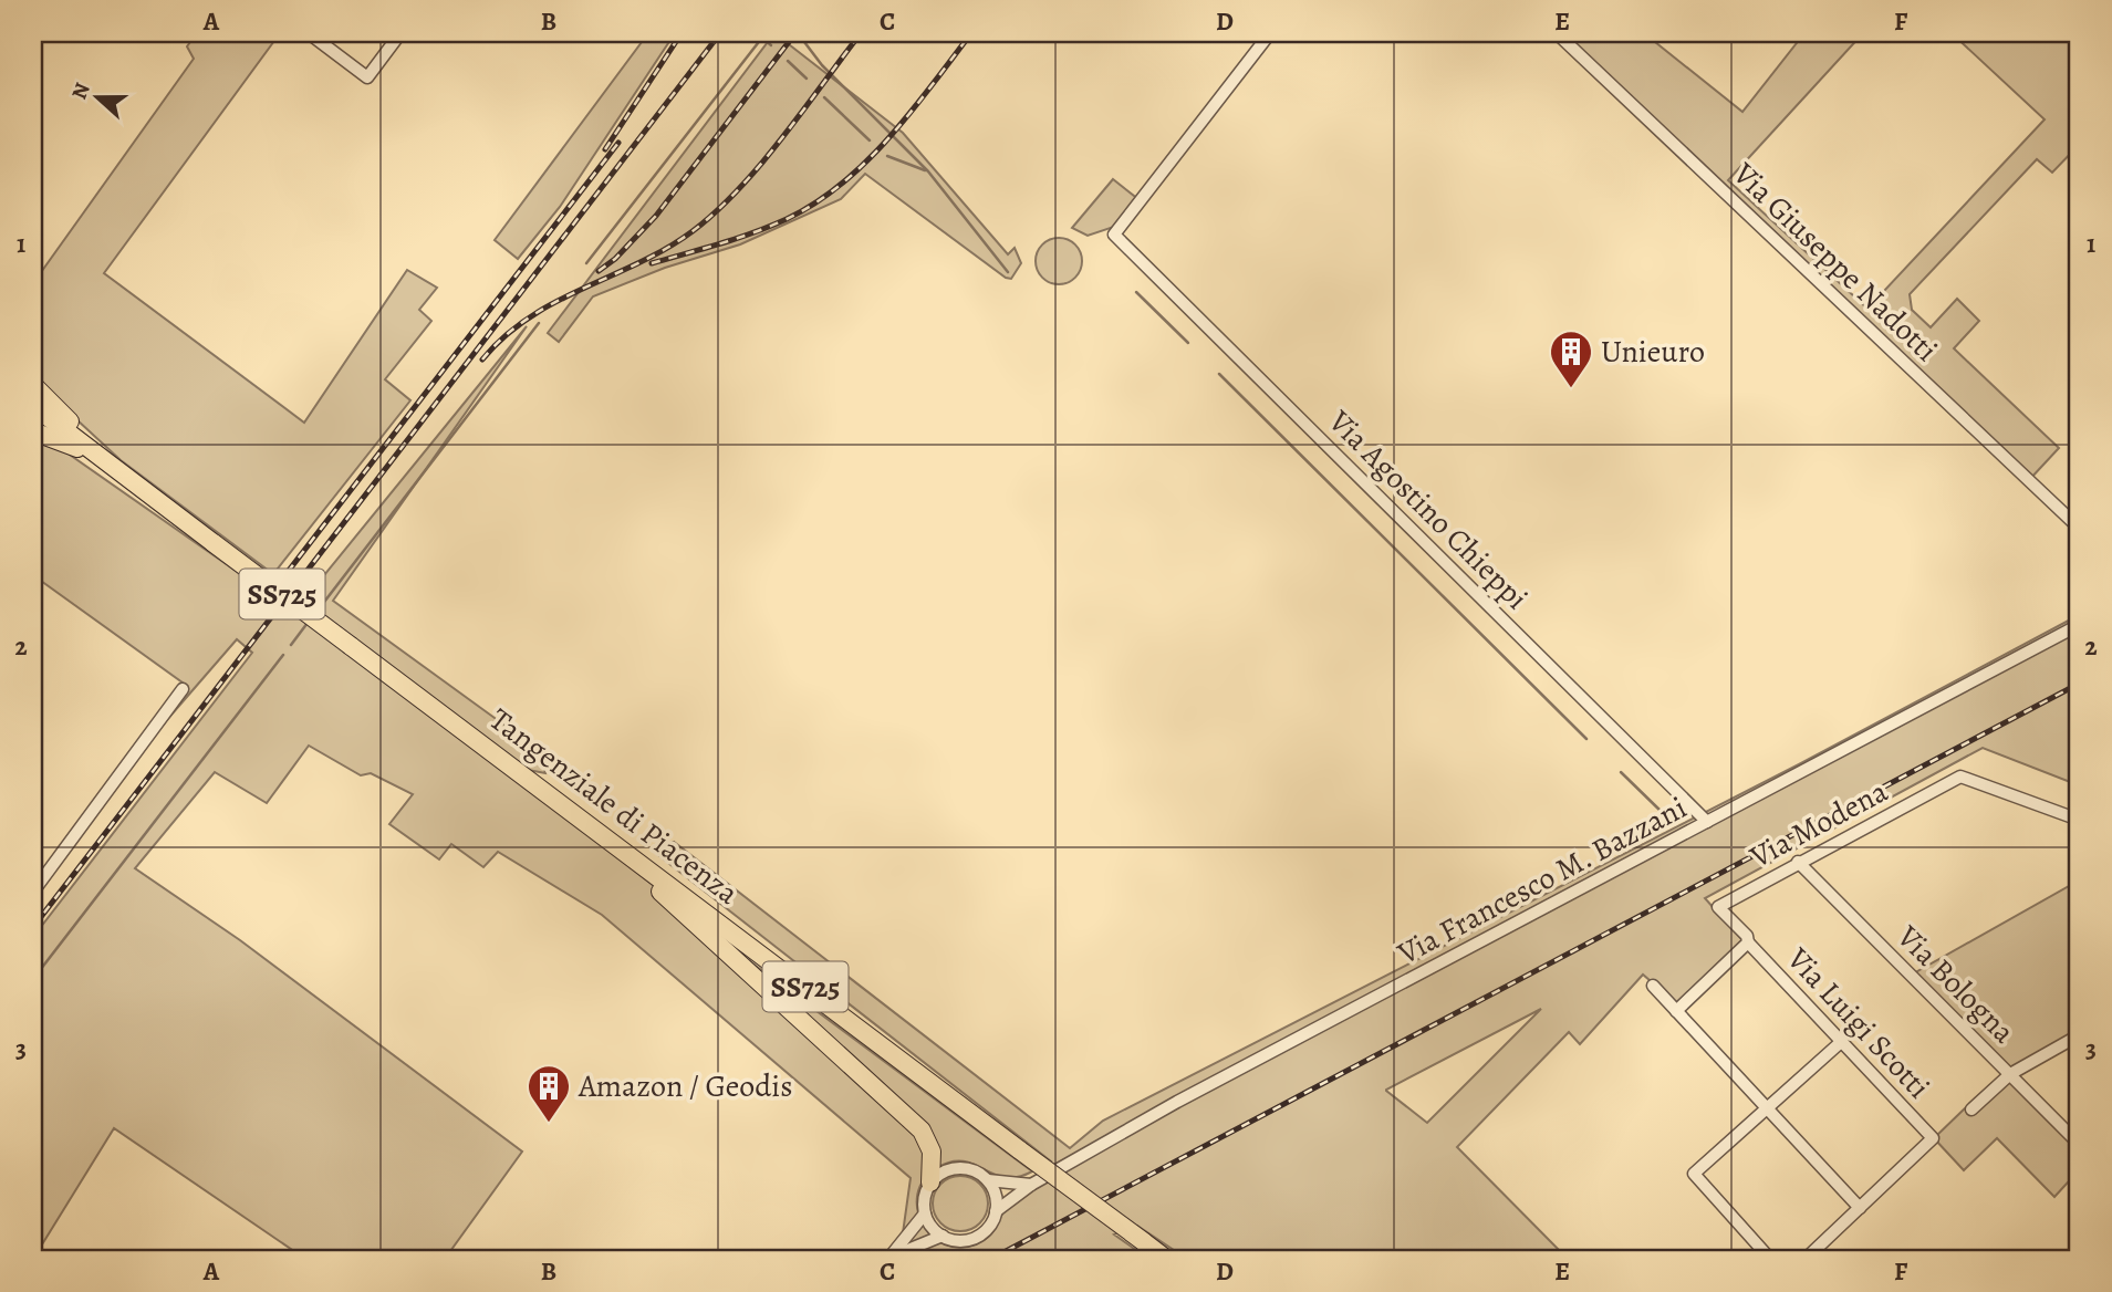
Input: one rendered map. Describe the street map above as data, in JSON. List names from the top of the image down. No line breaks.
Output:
{"streets":{"highway":["SS725","Tangenziale di Piacenza"],"street":["Via Giuseppe Nadotti","Via Agostino Chieppi","Via Modena","Via Francesco M. Bazzani","Via Bologna","Via Luigi Scotti"]},"crossings":[["Via Agostino Chieppi","Via Francesco M. Bazzani"],["Via Modena","Via Bologna"],["Via Modena","Via Luigi Scotti"]],"places":{"building":["Unieuro","Amazon / Geodis"]},"north":"left","grid":{"columns":["A","B","C","D","E","F"],"rows":["1","2","3"]}}
